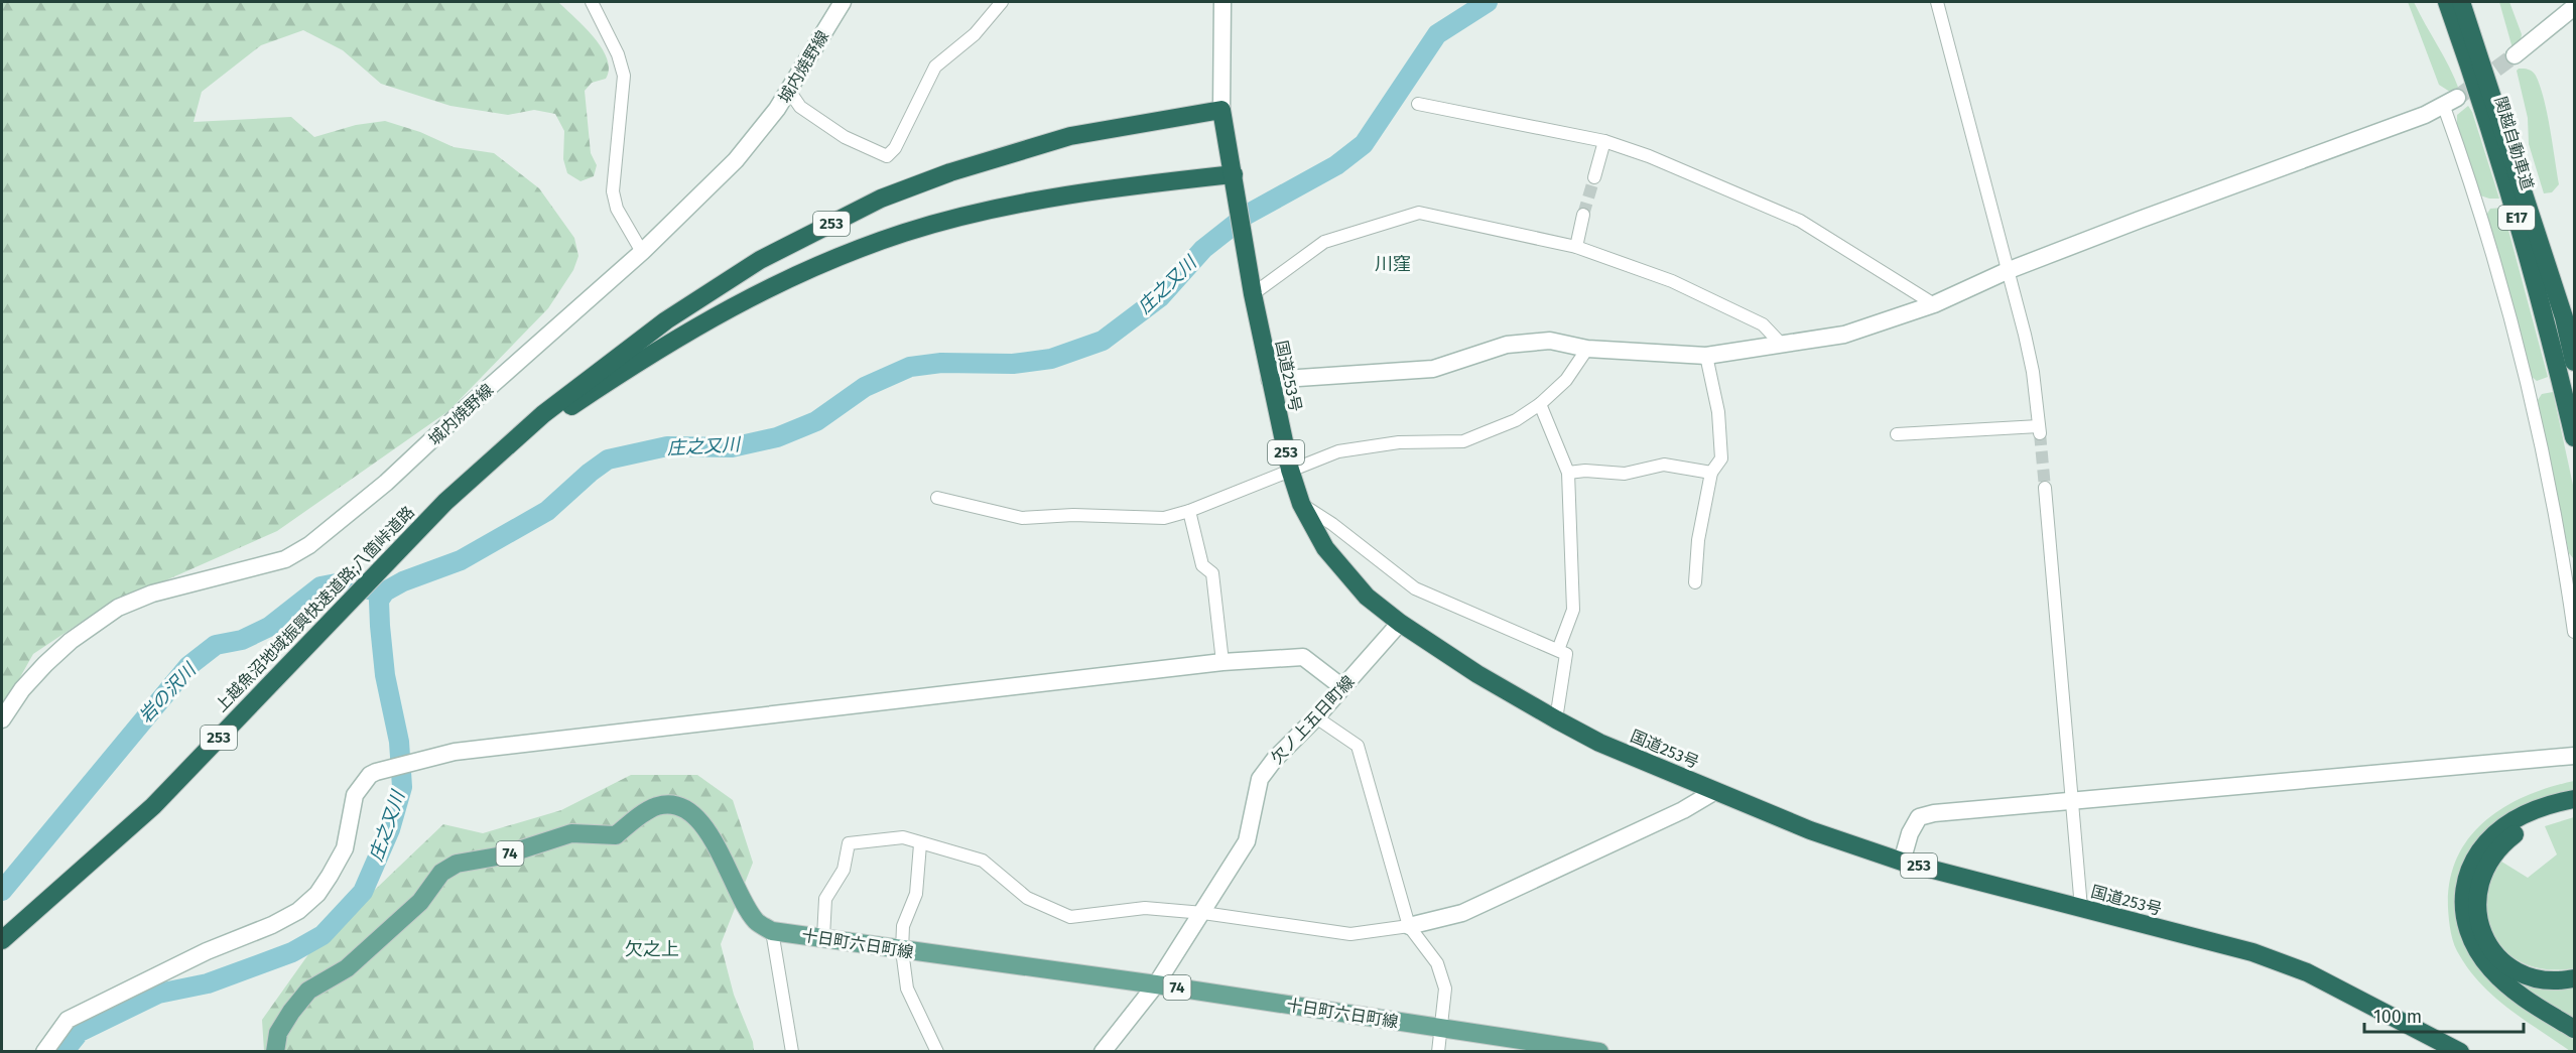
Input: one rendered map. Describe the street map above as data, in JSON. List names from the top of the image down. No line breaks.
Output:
{"streets":{"highway":["関越自動車道","E17","253","国道253号","上越魚沼地域振興快速道路;八箇峠道路"],"main road":["74","十日町六日町線"],"street":["城内焼野線","欠ノ上五日町線"]},"crossings":[["253","国道253号"],["253","上越魚沼地域振興快速道路;八箇峠道路"],["国道253号","欠ノ上五日町線"],["欠ノ上五日町線","十日町六日町線"],["74","十日町六日町線"]],"districts":["川窪","欠之上"],"water":["庄之又川","岩の沢川"],"scale_bar":"100 m"}
